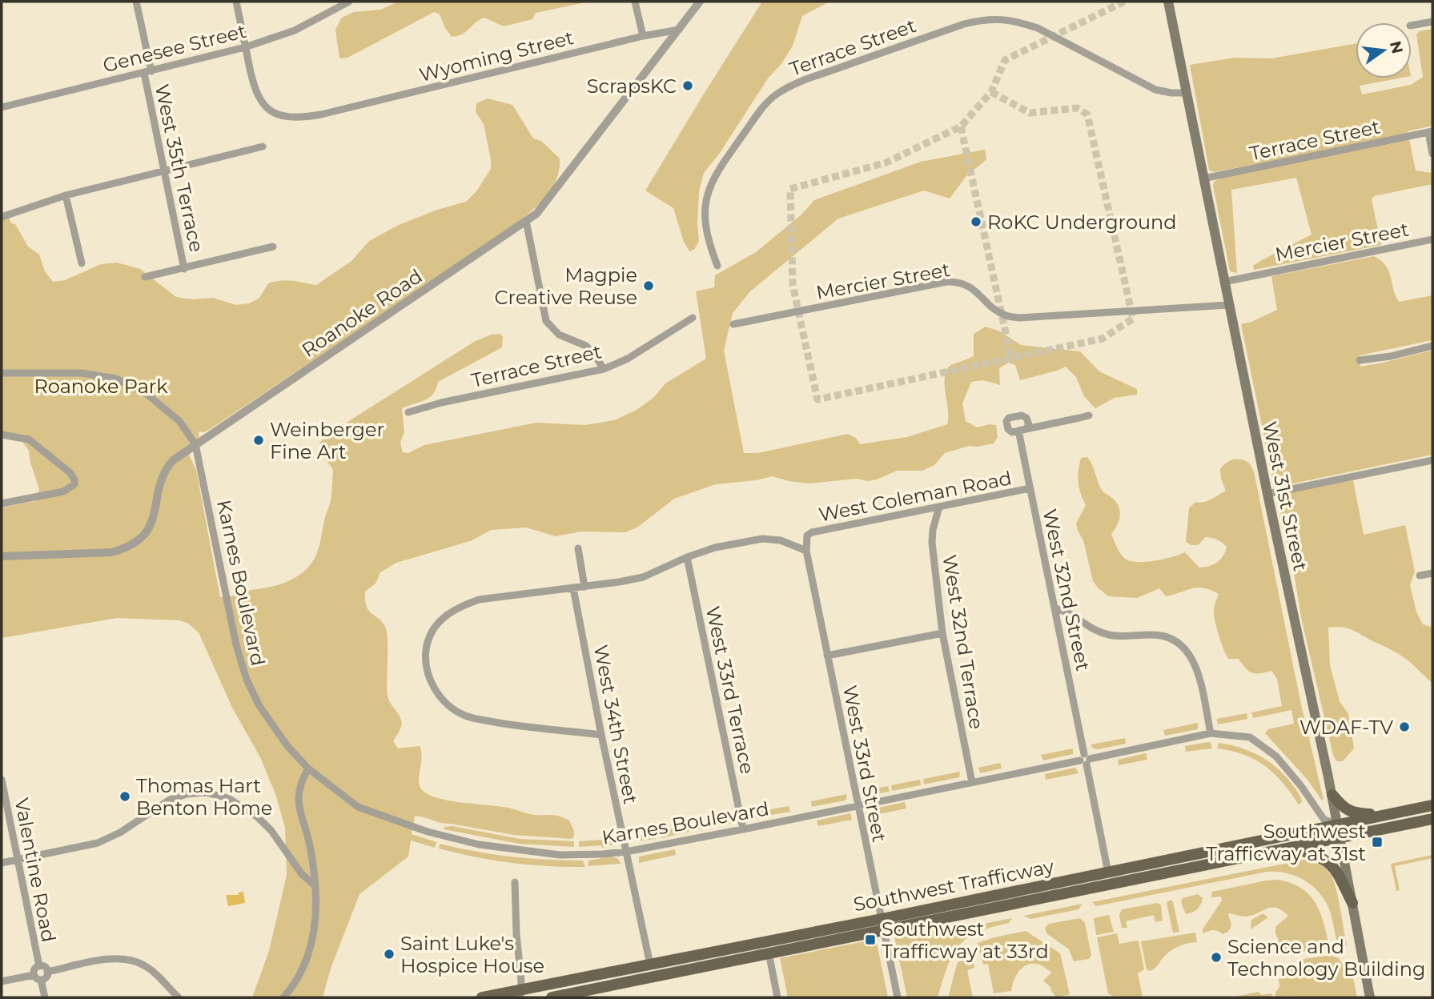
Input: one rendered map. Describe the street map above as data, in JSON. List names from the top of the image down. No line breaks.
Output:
{"streets":{"main road":["West 31st Street","Southwest Trafficway"],"street":["Terrace Street","Genesee Street","Wyoming Street","West 35th Terrace","Mercier Street","Roanoke Road","West Coleman Road","Karnes Boulevard","West 32nd Street","West 32nd Terrace","West 33rd Terrace","West 34th Street","West 33rd Street","Valentine Road"]},"crossings":[["Terrace Street","West 31st Street"],["Genesee Street","Wyoming Street"],["Genesee Street","West 35th Terrace"],["Wyoming Street","Roanoke Road"],["Mercier Street","West 31st Street"],["Roanoke Road","Karnes Boulevard"],["West Coleman Road","West 32nd Street"],["West Coleman Road","West 32nd Terrace"],["West Coleman Road","West 33rd Terrace"],["West Coleman Road","West 34th Street"],["West Coleman Road","West 33rd Street"],["West 31st Street","Karnes Boulevard"],["West 31st Street","Southwest Trafficway"],["Karnes Boulevard","West 32nd Street"],["Karnes Boulevard","West 32nd Terrace"],["Karnes Boulevard","West 33rd Terrace"],["Karnes Boulevard","West 34th Street"],["Karnes Boulevard","West 33rd Street"],["Karnes Boulevard","Southwest Trafficway"],["West 32nd Street","Southwest Trafficway"],["West 34th Street","Southwest Trafficway"],["West 33rd Street","Southwest Trafficway"]],"parks":["Roanoke Park"],"places":{"other":["ScrapsKC","RoKC Underground","Magpie Creative Reuse","Weinberger Fine Art","WDAF-TV","Thomas Hart Benton Home","Saint Luke's Hospice House","Science and Technology Building"],"transit":["Southwest Trafficway at 31st","Southwest Trafficway at 33rd"]},"north":"right"}
